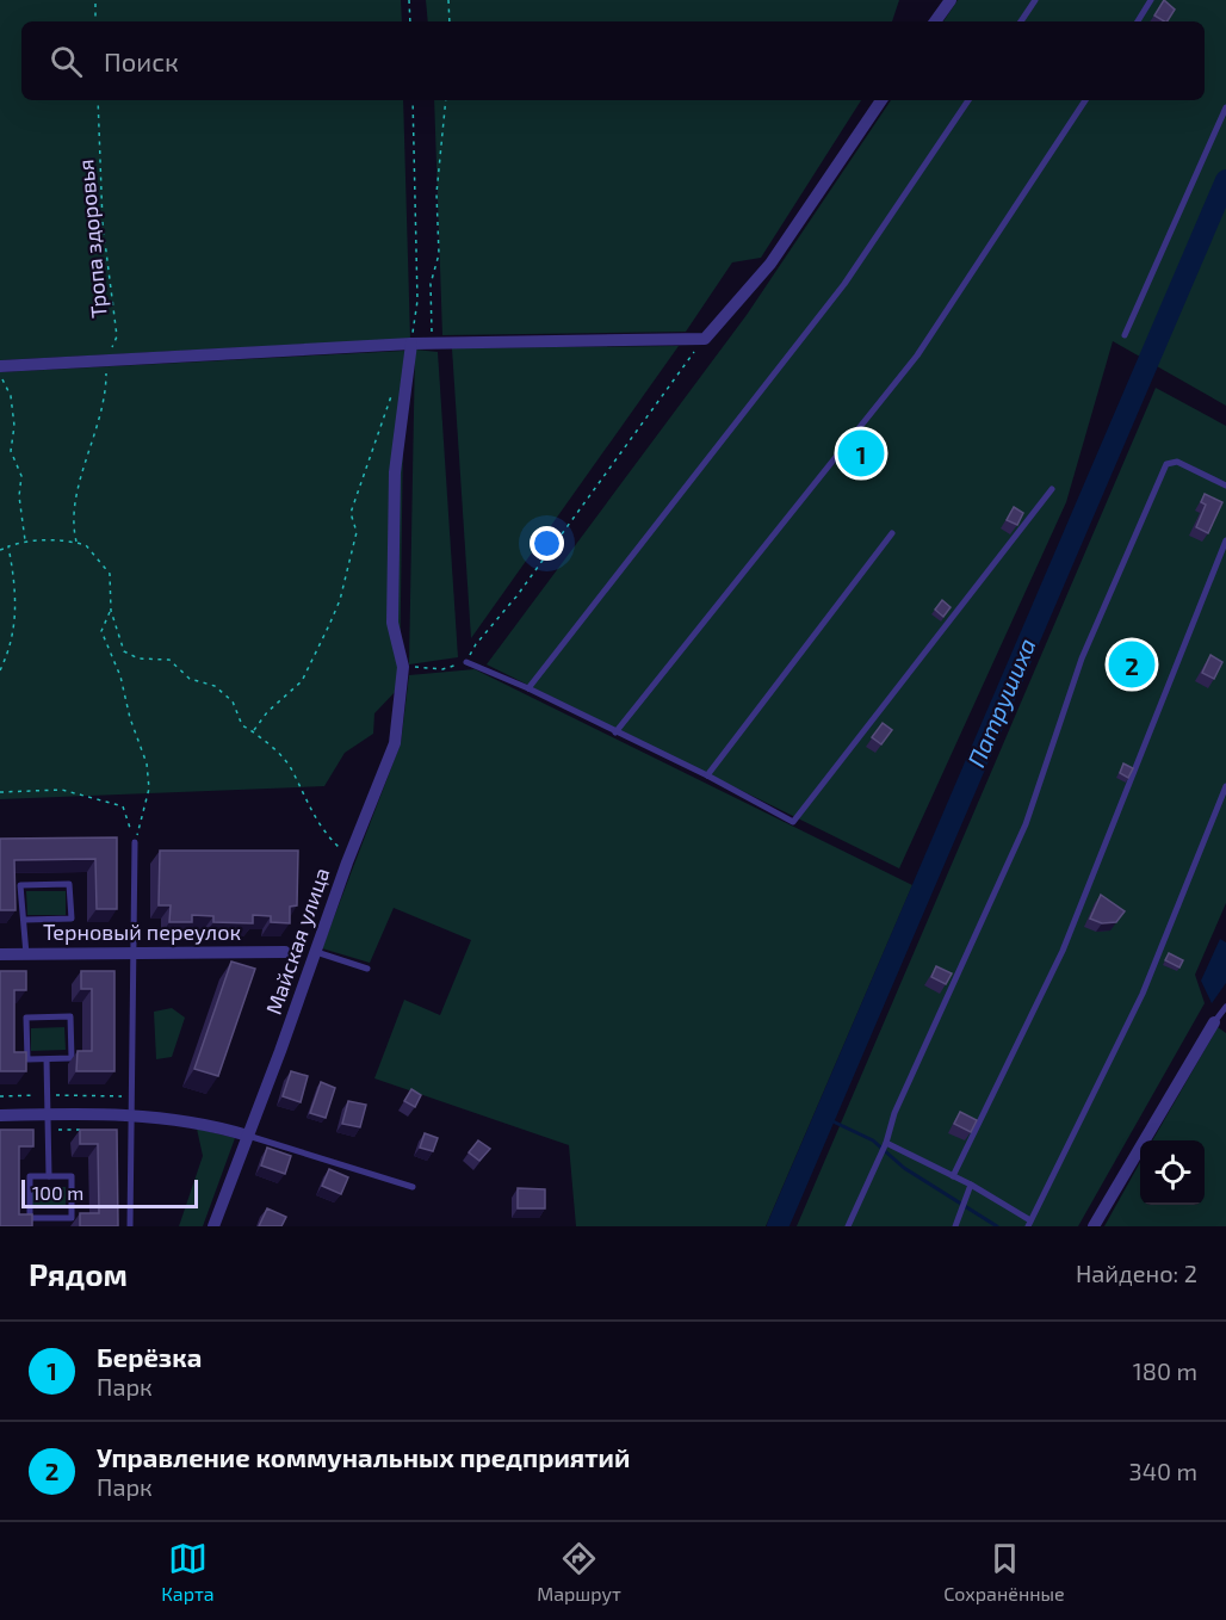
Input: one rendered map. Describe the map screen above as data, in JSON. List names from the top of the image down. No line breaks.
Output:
{"streets":{"street":["Терновый переулок","Майская улица"],"path":["Тропа здоровья"]},"water":["Патрушиха"],"scale_bar":"100 m","page":{"search":"Поиск","pins":["1","2"],"scale":"100 m","heading":["Рядом","Найдено: 2"],"list":[{"mark":"1","name":"Берёзка","note":"Парк","value":"180 m"},{"mark":"2","name":"Управление коммунальных предприятий","note":"Парк","value":"340 m"}],"nav":["Карта","Маршрут","Сохранённые"]}}
